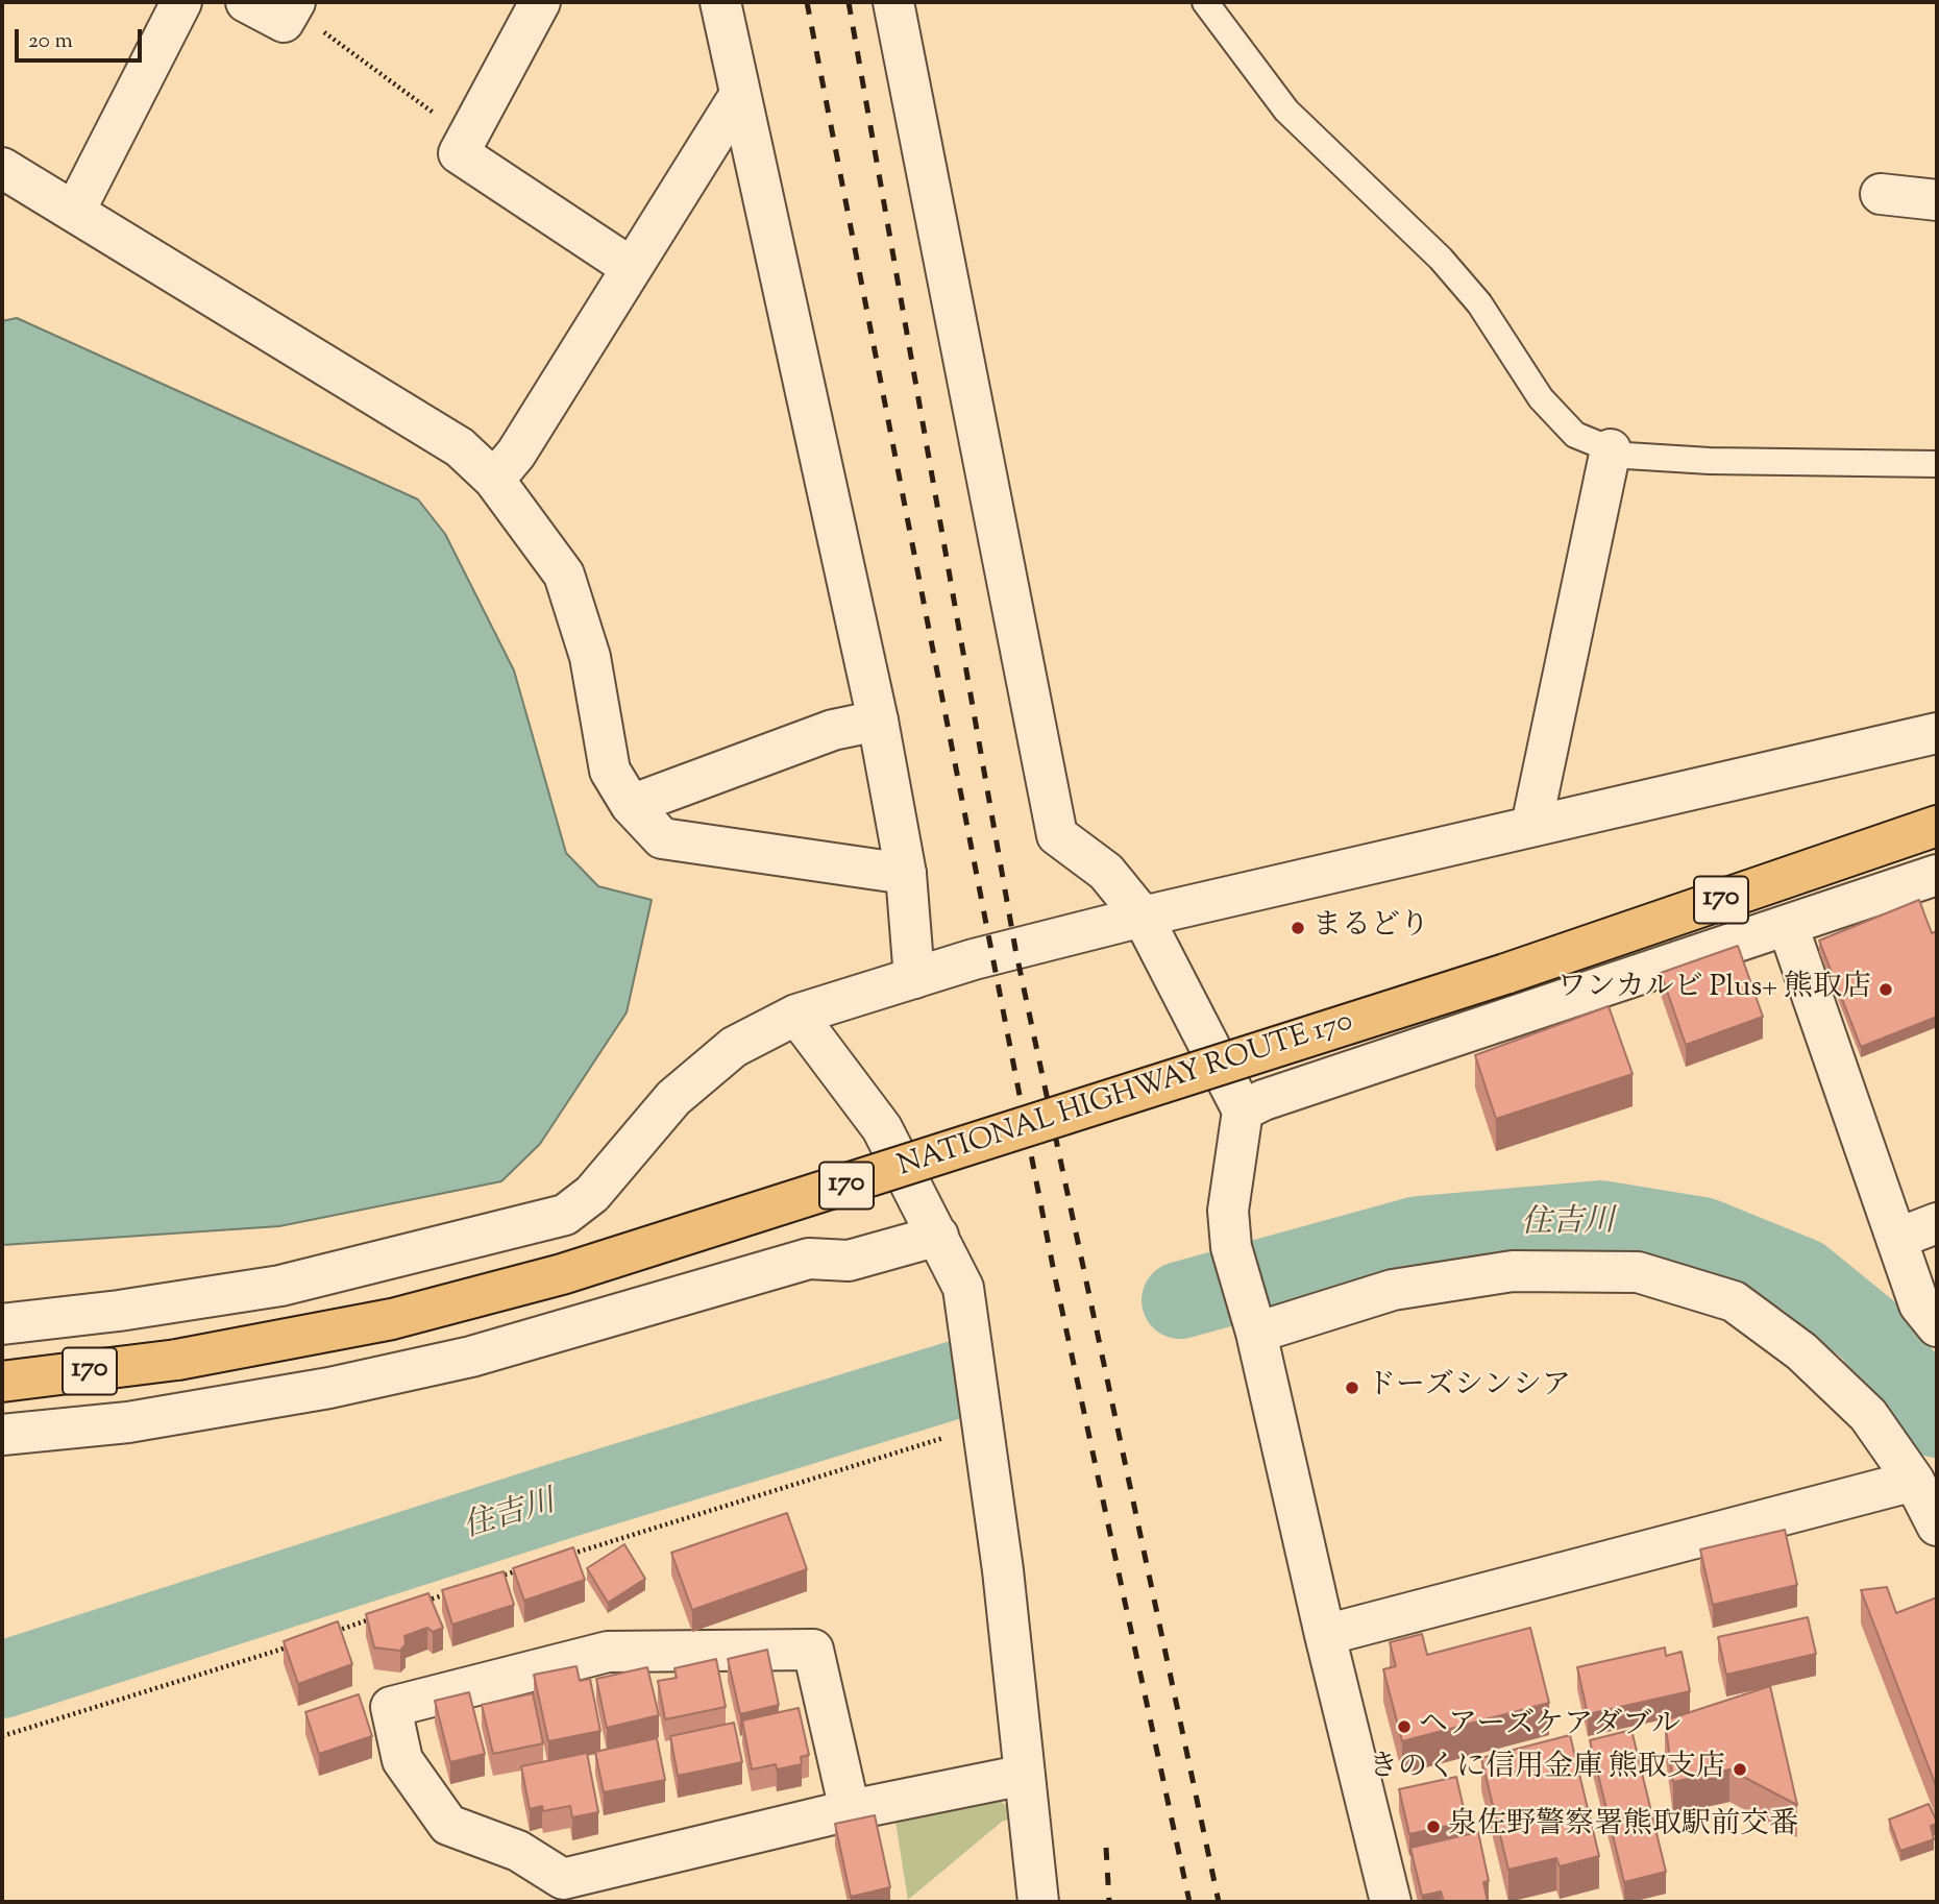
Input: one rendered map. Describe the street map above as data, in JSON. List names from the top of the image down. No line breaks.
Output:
{"streets":{"highway":["170","NATIONAL HIGHWAY ROUTE 170"]},"water":["住吉川"],"places":["まるどり","ワンカルビ Plus+ 熊取店","ドーズシンシア","ヘアーズケアダブル","きのくに信用金庫 熊取支店","泉佐野警察署熊取駅前交番"],"scale_bar":"20 m"}
